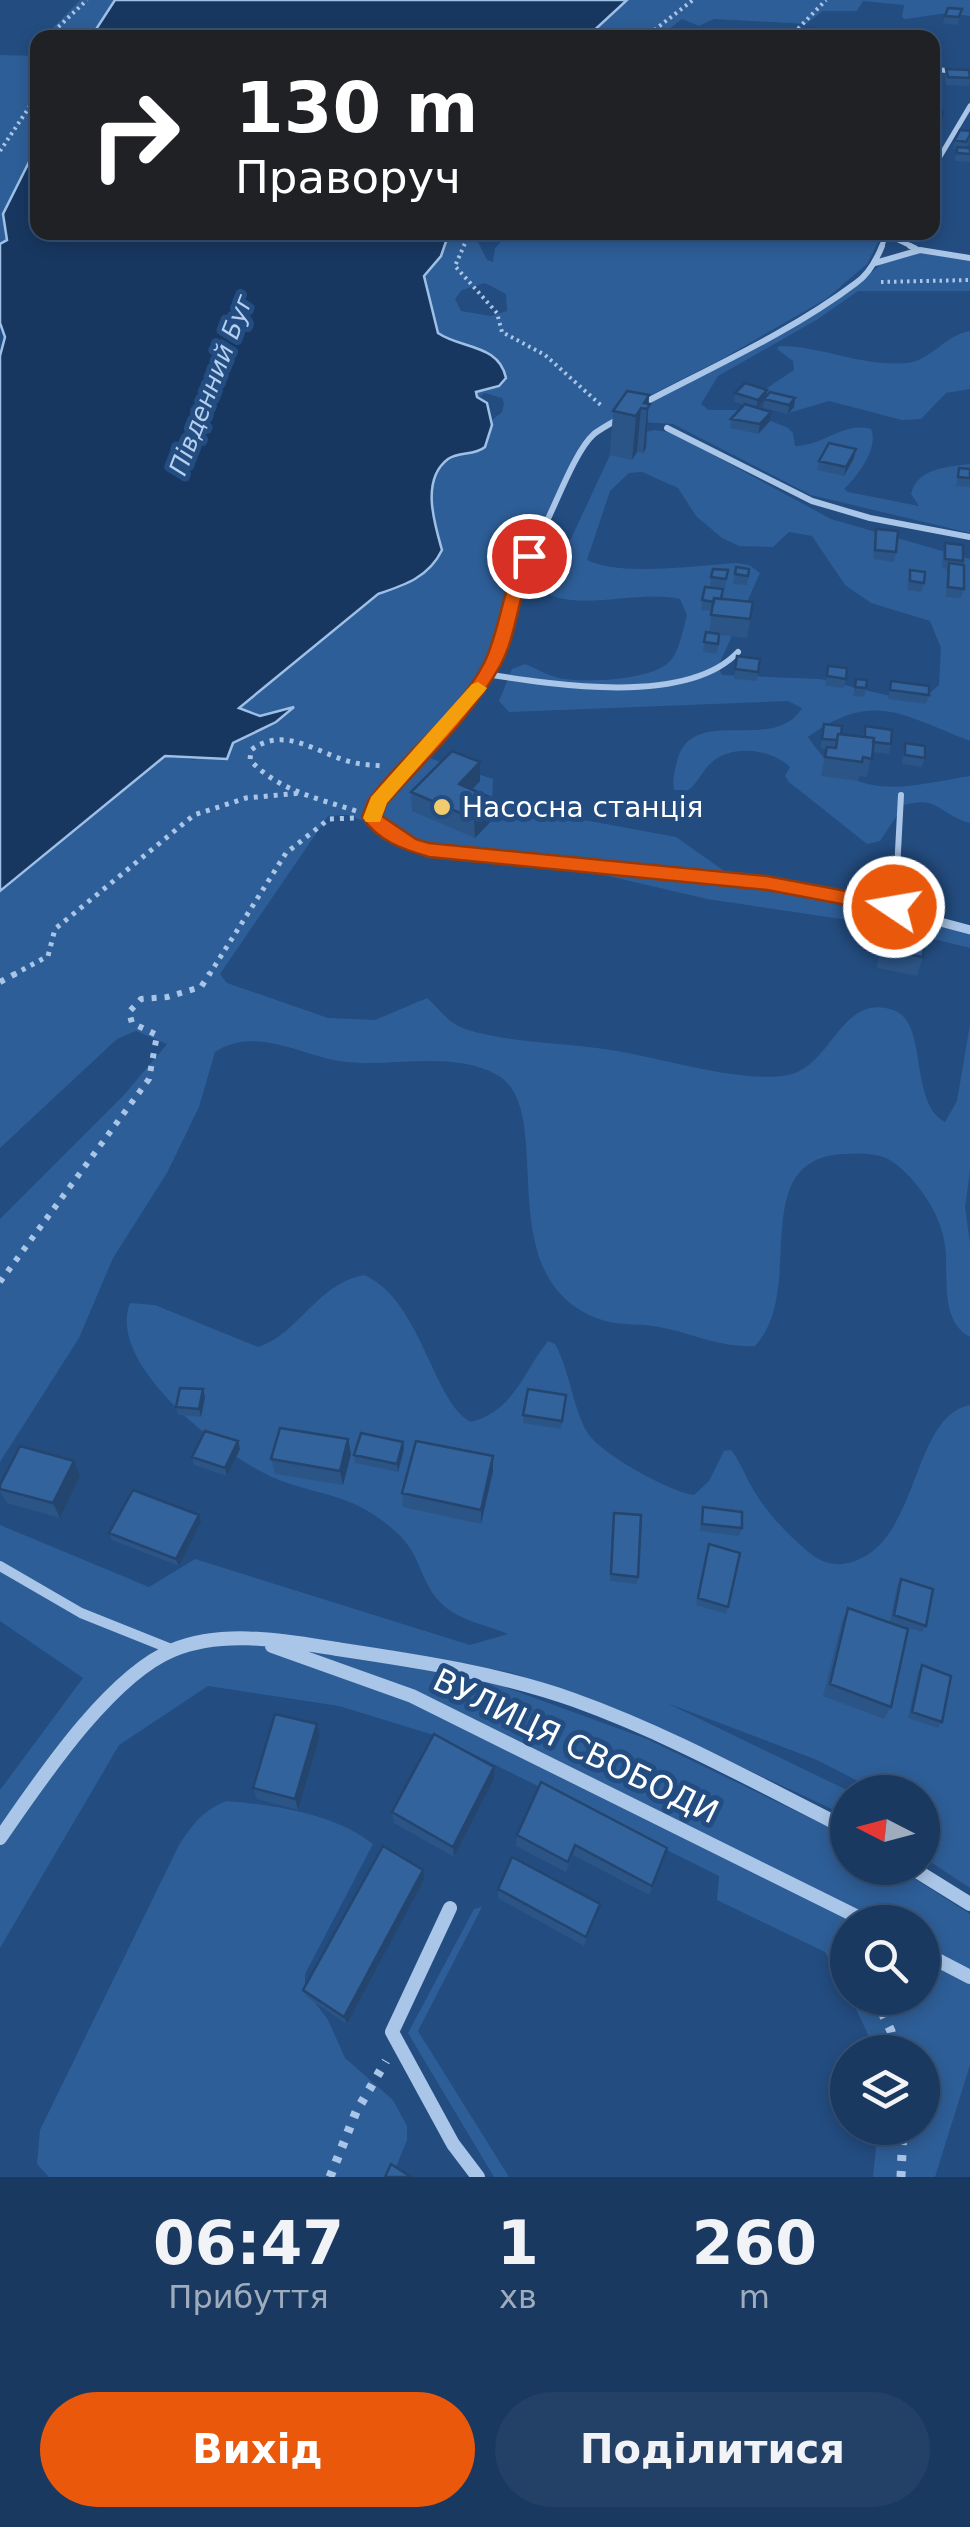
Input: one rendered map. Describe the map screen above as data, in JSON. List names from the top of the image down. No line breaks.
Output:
{"streets":{"street":["ВУЛИЦЯ СВОБОДИ"]},"water":["Південний Буг"],"places":["Насосна станція"],"north":"left","page":{"turn":["130 m","Праворуч"],"eta":["06:47","Прибуття","1","хв","260","m"],"buttons":["Вихід","Поділитися"]}}
